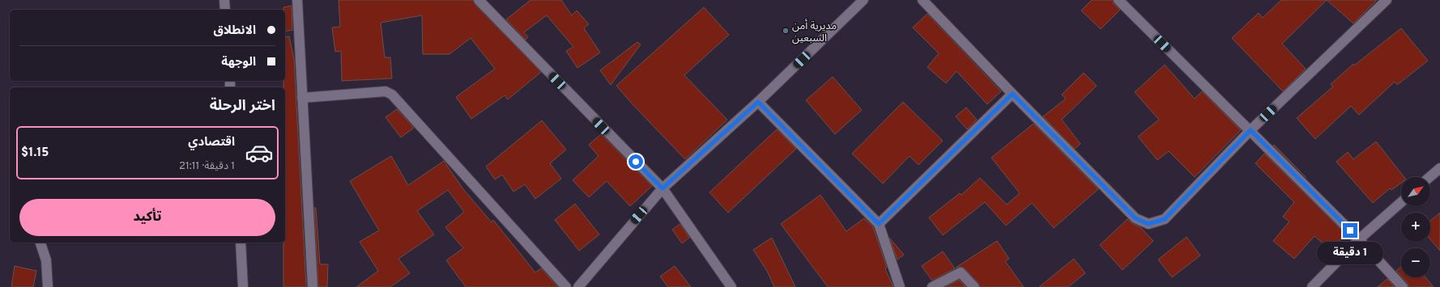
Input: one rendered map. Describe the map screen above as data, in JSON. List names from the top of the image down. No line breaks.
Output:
{"places":["مديرية أمن السبعين"],"north":"top right","page":{"banner":["الانطلاق","الوجهة"],"heading":"اختر الرحلة","list":[{"name":"اقتصادي","note":"1 دقيقة · 21:11","value":"$1.15"}],"map_buttons":["+","−"],"buttons":"تأكيد","bubble":"1 دقيقة"}}
